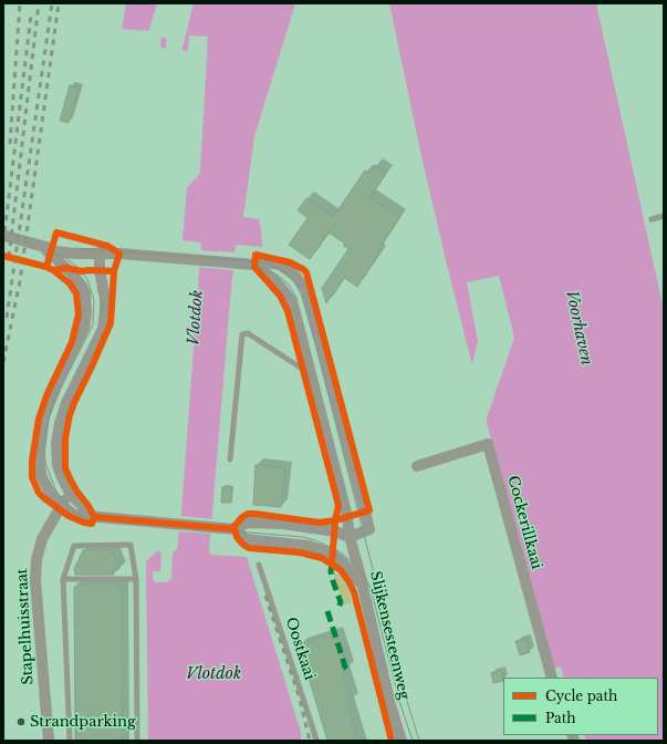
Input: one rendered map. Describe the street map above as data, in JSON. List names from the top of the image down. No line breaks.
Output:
{"streets":{"street":["Cockerillkaai","Stapelhuisstraat","Slijkensesteenweg"],"lane":["Oostkaai"]},"water":["Vlotdok","Voorhaven"],"places":["Strandparking"],"legend":["Cycle path","Path"]}
